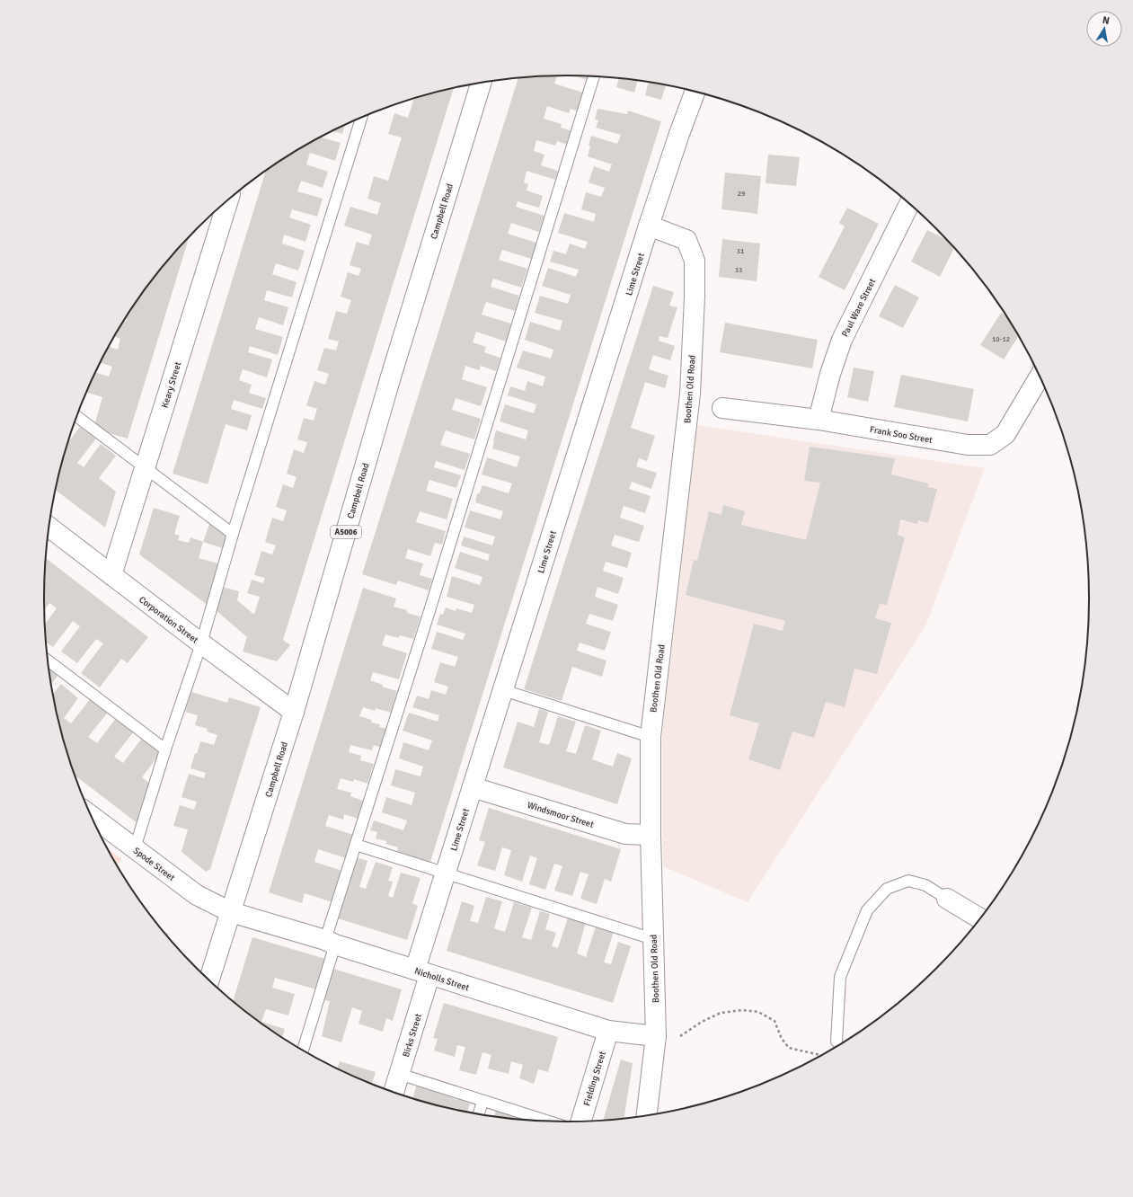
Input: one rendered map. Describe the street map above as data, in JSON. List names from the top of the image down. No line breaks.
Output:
{"streets":{"street":["Campbell Road","Lime Street","Paul Ware Street","Keary Street","Boothen Old Road","Frank Soo Street","A5006","Corporation Street","Windsmoor Street","Spode Street","Nicholls Street","Birks Street","Fielding Street"]},"crossings":[["Campbell Road","Corporation Street"],["Campbell Road","Spode Street"],["Campbell Road","Nicholls Street"],["Lime Street","Boothen Old Road"],["Lime Street","Windsmoor Street"],["Lime Street","Nicholls Street"],["Lime Street","Birks Street"],["Paul Ware Street","Frank Soo Street"],["Keary Street","Corporation Street"],["Boothen Old Road","Windsmoor Street"],["Boothen Old Road","Nicholls Street"],["Spode Street","Nicholls Street"],["Nicholls Street","Birks Street"],["Nicholls Street","Fielding Street"]],"house_numbers":["29","31","33","10-12"],"north":"top"}
